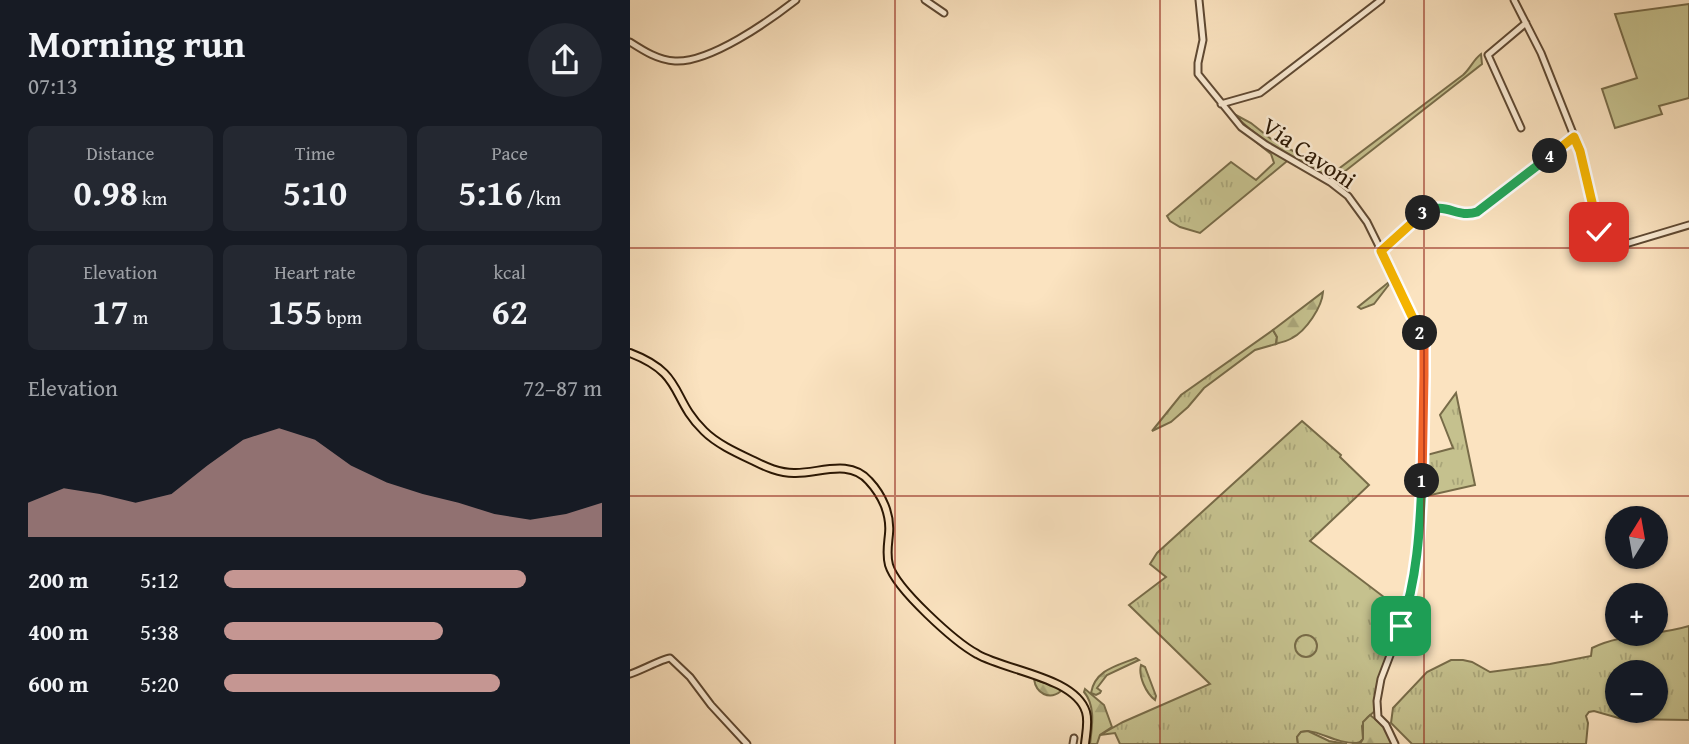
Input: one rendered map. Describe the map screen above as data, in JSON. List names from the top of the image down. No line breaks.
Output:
{"streets":{"street":["Via Cavoni"]},"north":"top","page":{"heading":["Morning run","07:13"],"stats":[["Distance","0.98 km"],["Time","5:10"],["Pace","5:16 /km"],["Elevation","17 m"],["Heart rate","155 bpm"],["kcal","62"]],"pins":["4","3","2","1"],"chart":["Elevation","72–87 m"],"map_buttons":["+","−"],"list":[{"name":"200 m","note":"5:12"},{"name":"400 m","note":"5:38"},{"name":"600 m","note":"5:20"}]}}
